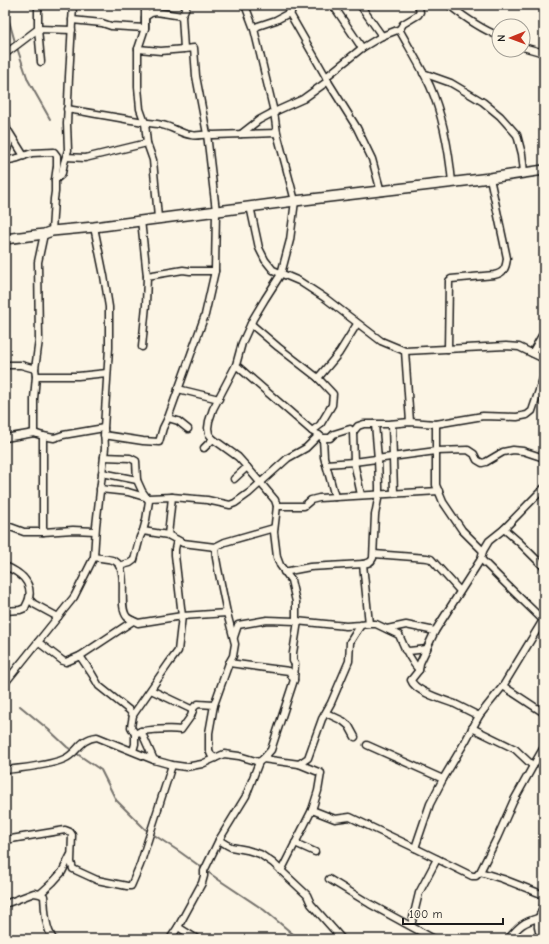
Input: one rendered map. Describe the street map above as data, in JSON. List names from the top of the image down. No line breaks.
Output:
{"scale_bar":"100 m","north":"left"}
